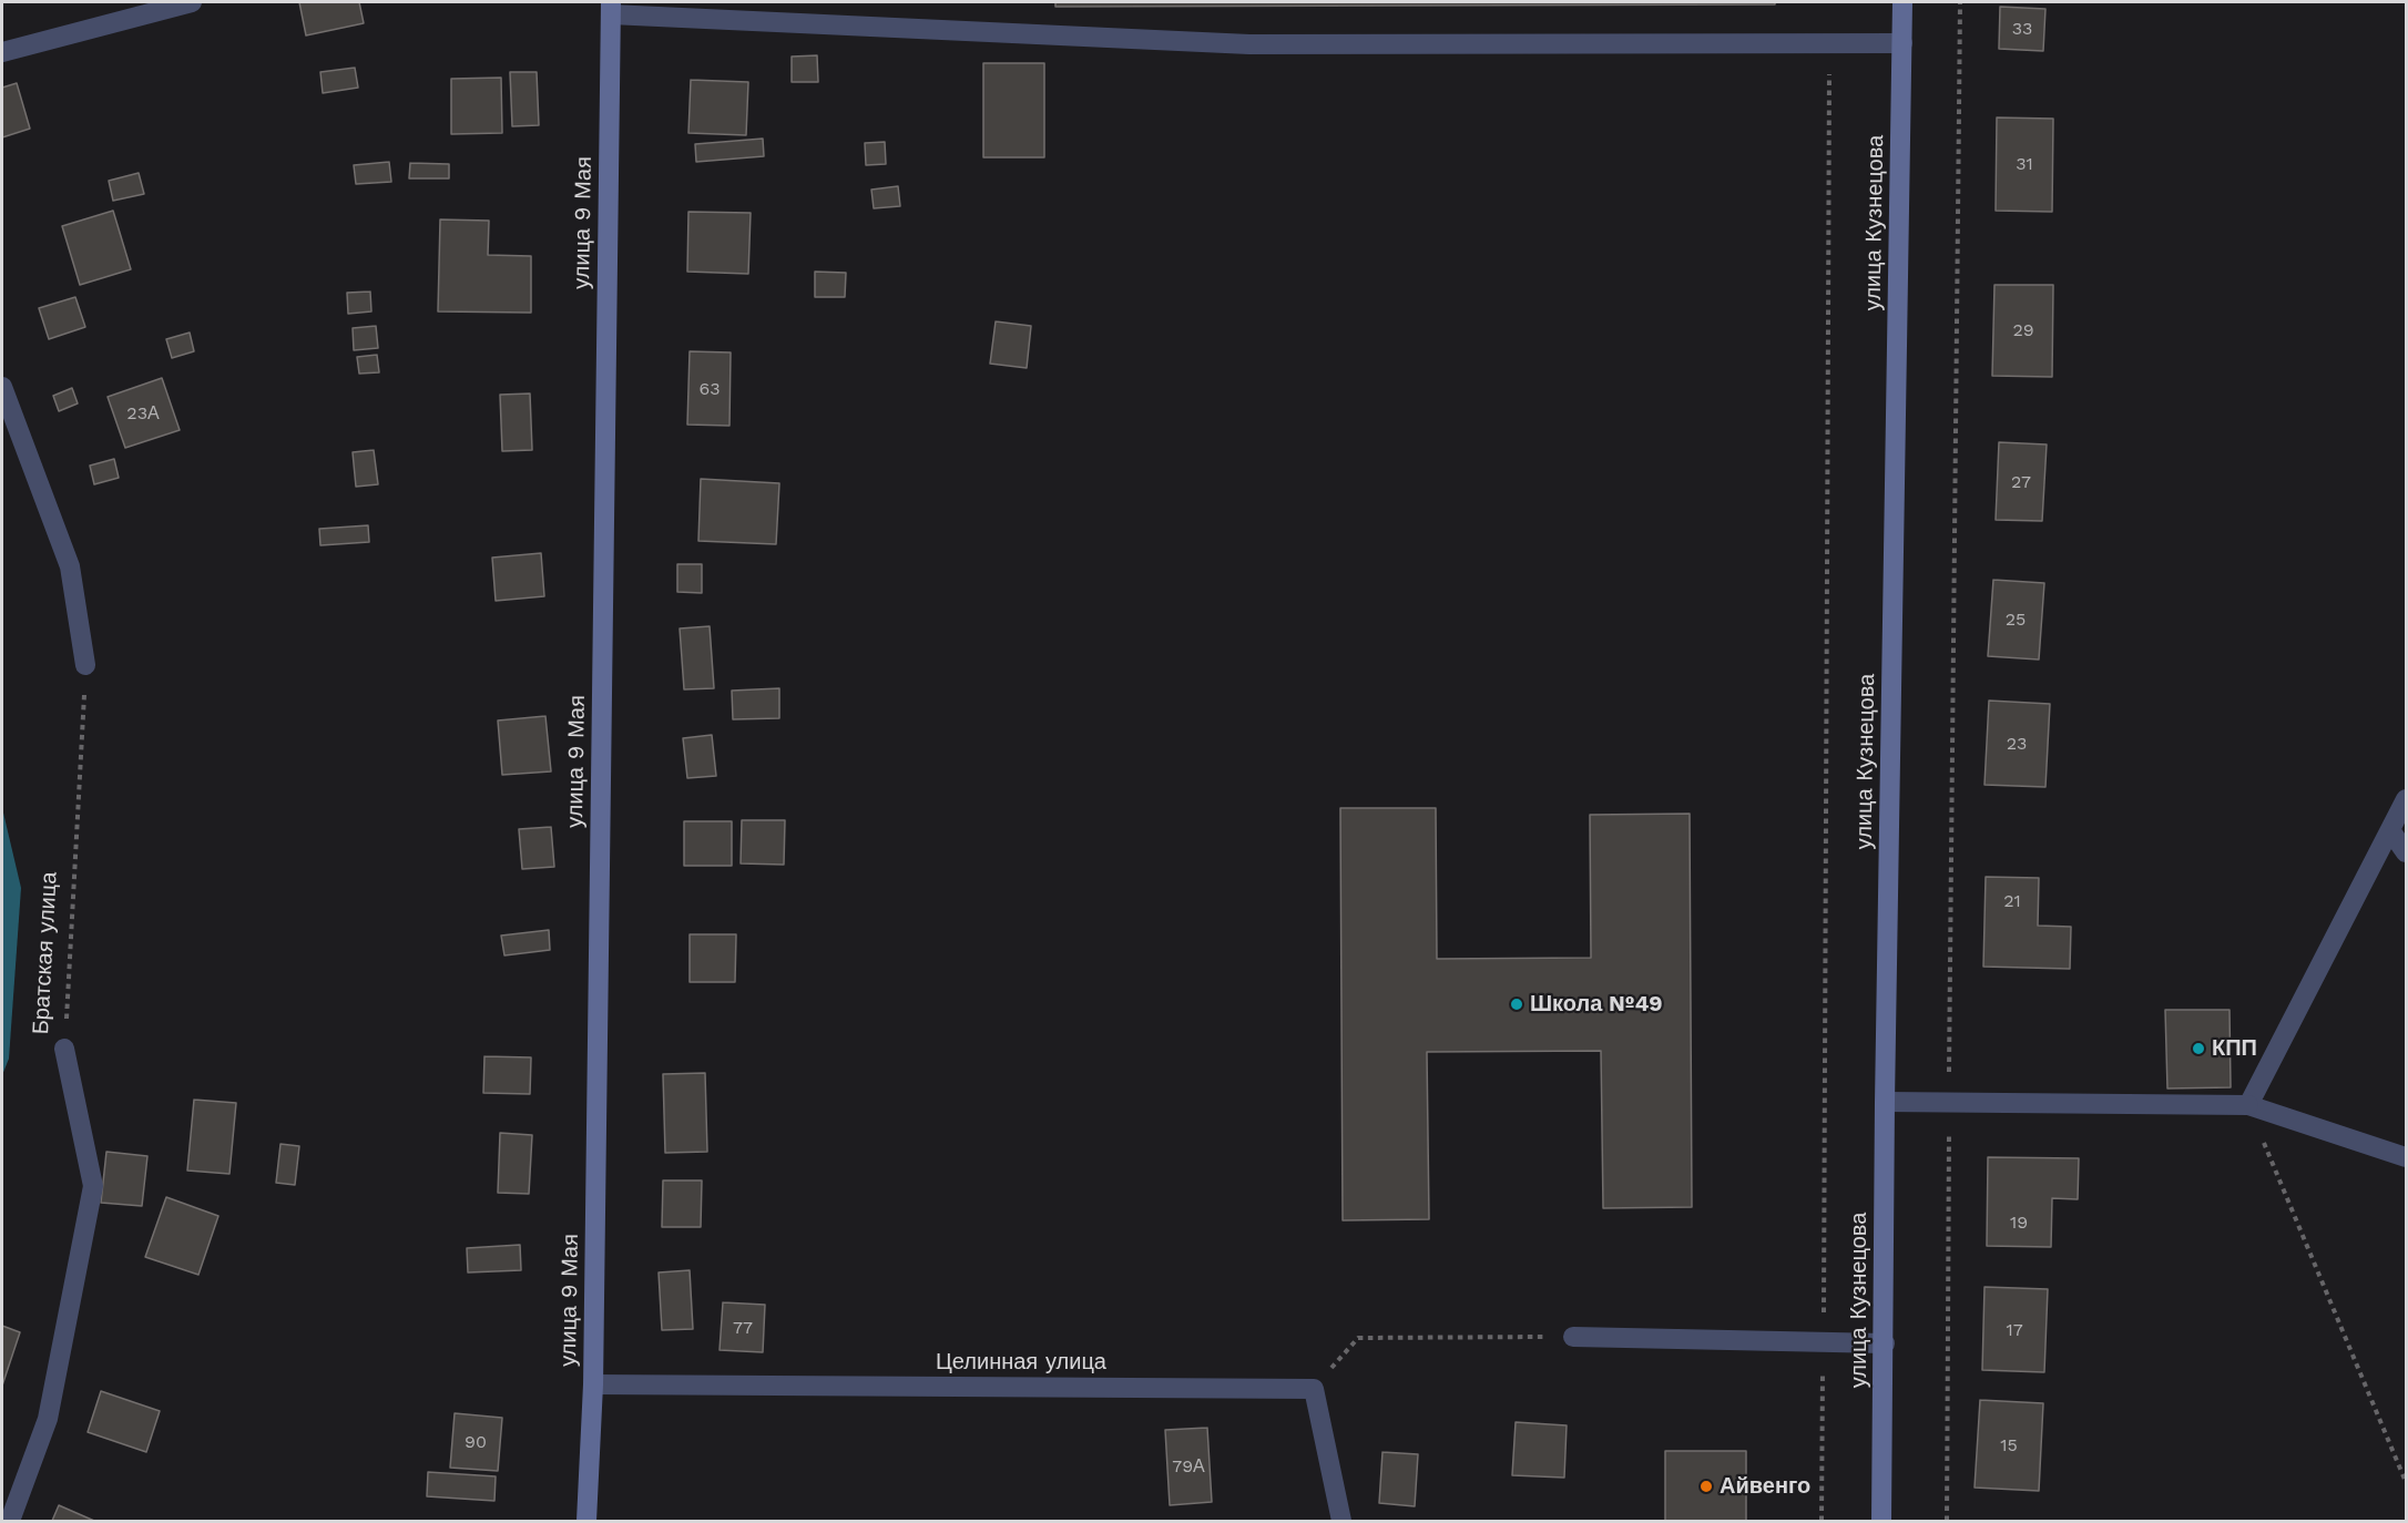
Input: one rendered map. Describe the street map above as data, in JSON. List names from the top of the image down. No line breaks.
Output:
{"streets":{"street":["улица 9 Мая","улица Кузнецова","Братская улица","Целинная улица"]},"crossings":[["улица 9 Мая","Целинная улица"]],"places":["Школа №49","КПП","Айвенго"],"house_numbers":["33","31","29","63","23А","27","25","23","21","19","77","17","90","15","79А"]}
